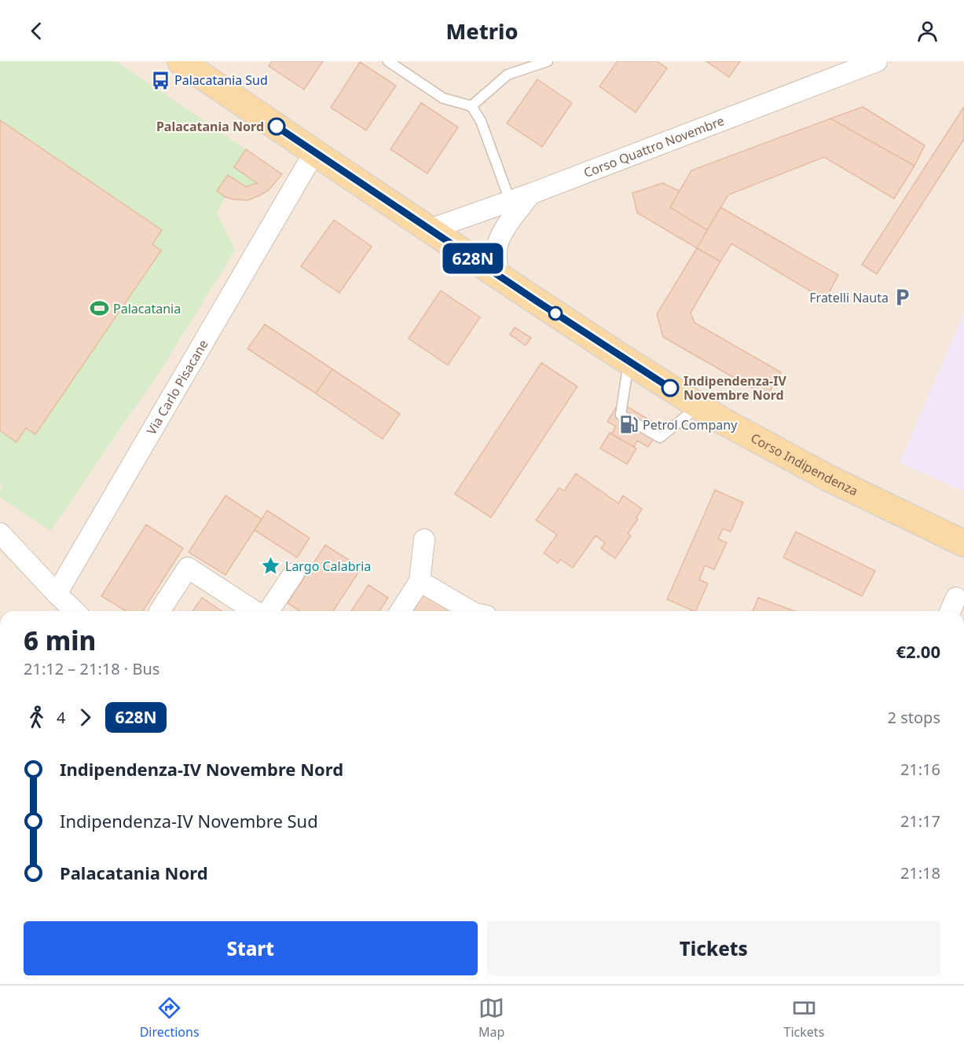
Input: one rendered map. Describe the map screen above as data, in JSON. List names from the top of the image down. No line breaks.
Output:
{"streets":{"main road":["Corso Indipendenza"],"street":["Corso Quattro Novembre","Via Carlo Pisacane"]},"crossings":[["Corso Quattro Novembre","Corso Indipendenza"],["Via Carlo Pisacane","Corso Indipendenza"]],"places":{"bus stop":["Palacatania Sud"],"other":["Palacatania Nord","Indipendenza-IV Novembre Nord"],"parking":["Fratelli Nauta"],"sports":["Palacatania"],"fuel station":["Petrol Company"],"place":["Largo Calabria"]},"lines":["bus line 628N"],"page":{"header":"Metrio","on_map":"628N","heading":["6 min","21:12 – 21:18 · Bus","€2.00"],"legs":["4","628N","2 stops"],"list":[{"name":"Indipendenza-IV Novembre Nord","value":"21:16"},{"name":"Indipendenza-IV Novembre Sud","value":"21:17"},{"name":"Palacatania Nord","value":"21:18"}],"buttons":["Start","Tickets"],"tabs":["Directions","Map","Tickets"]}}
